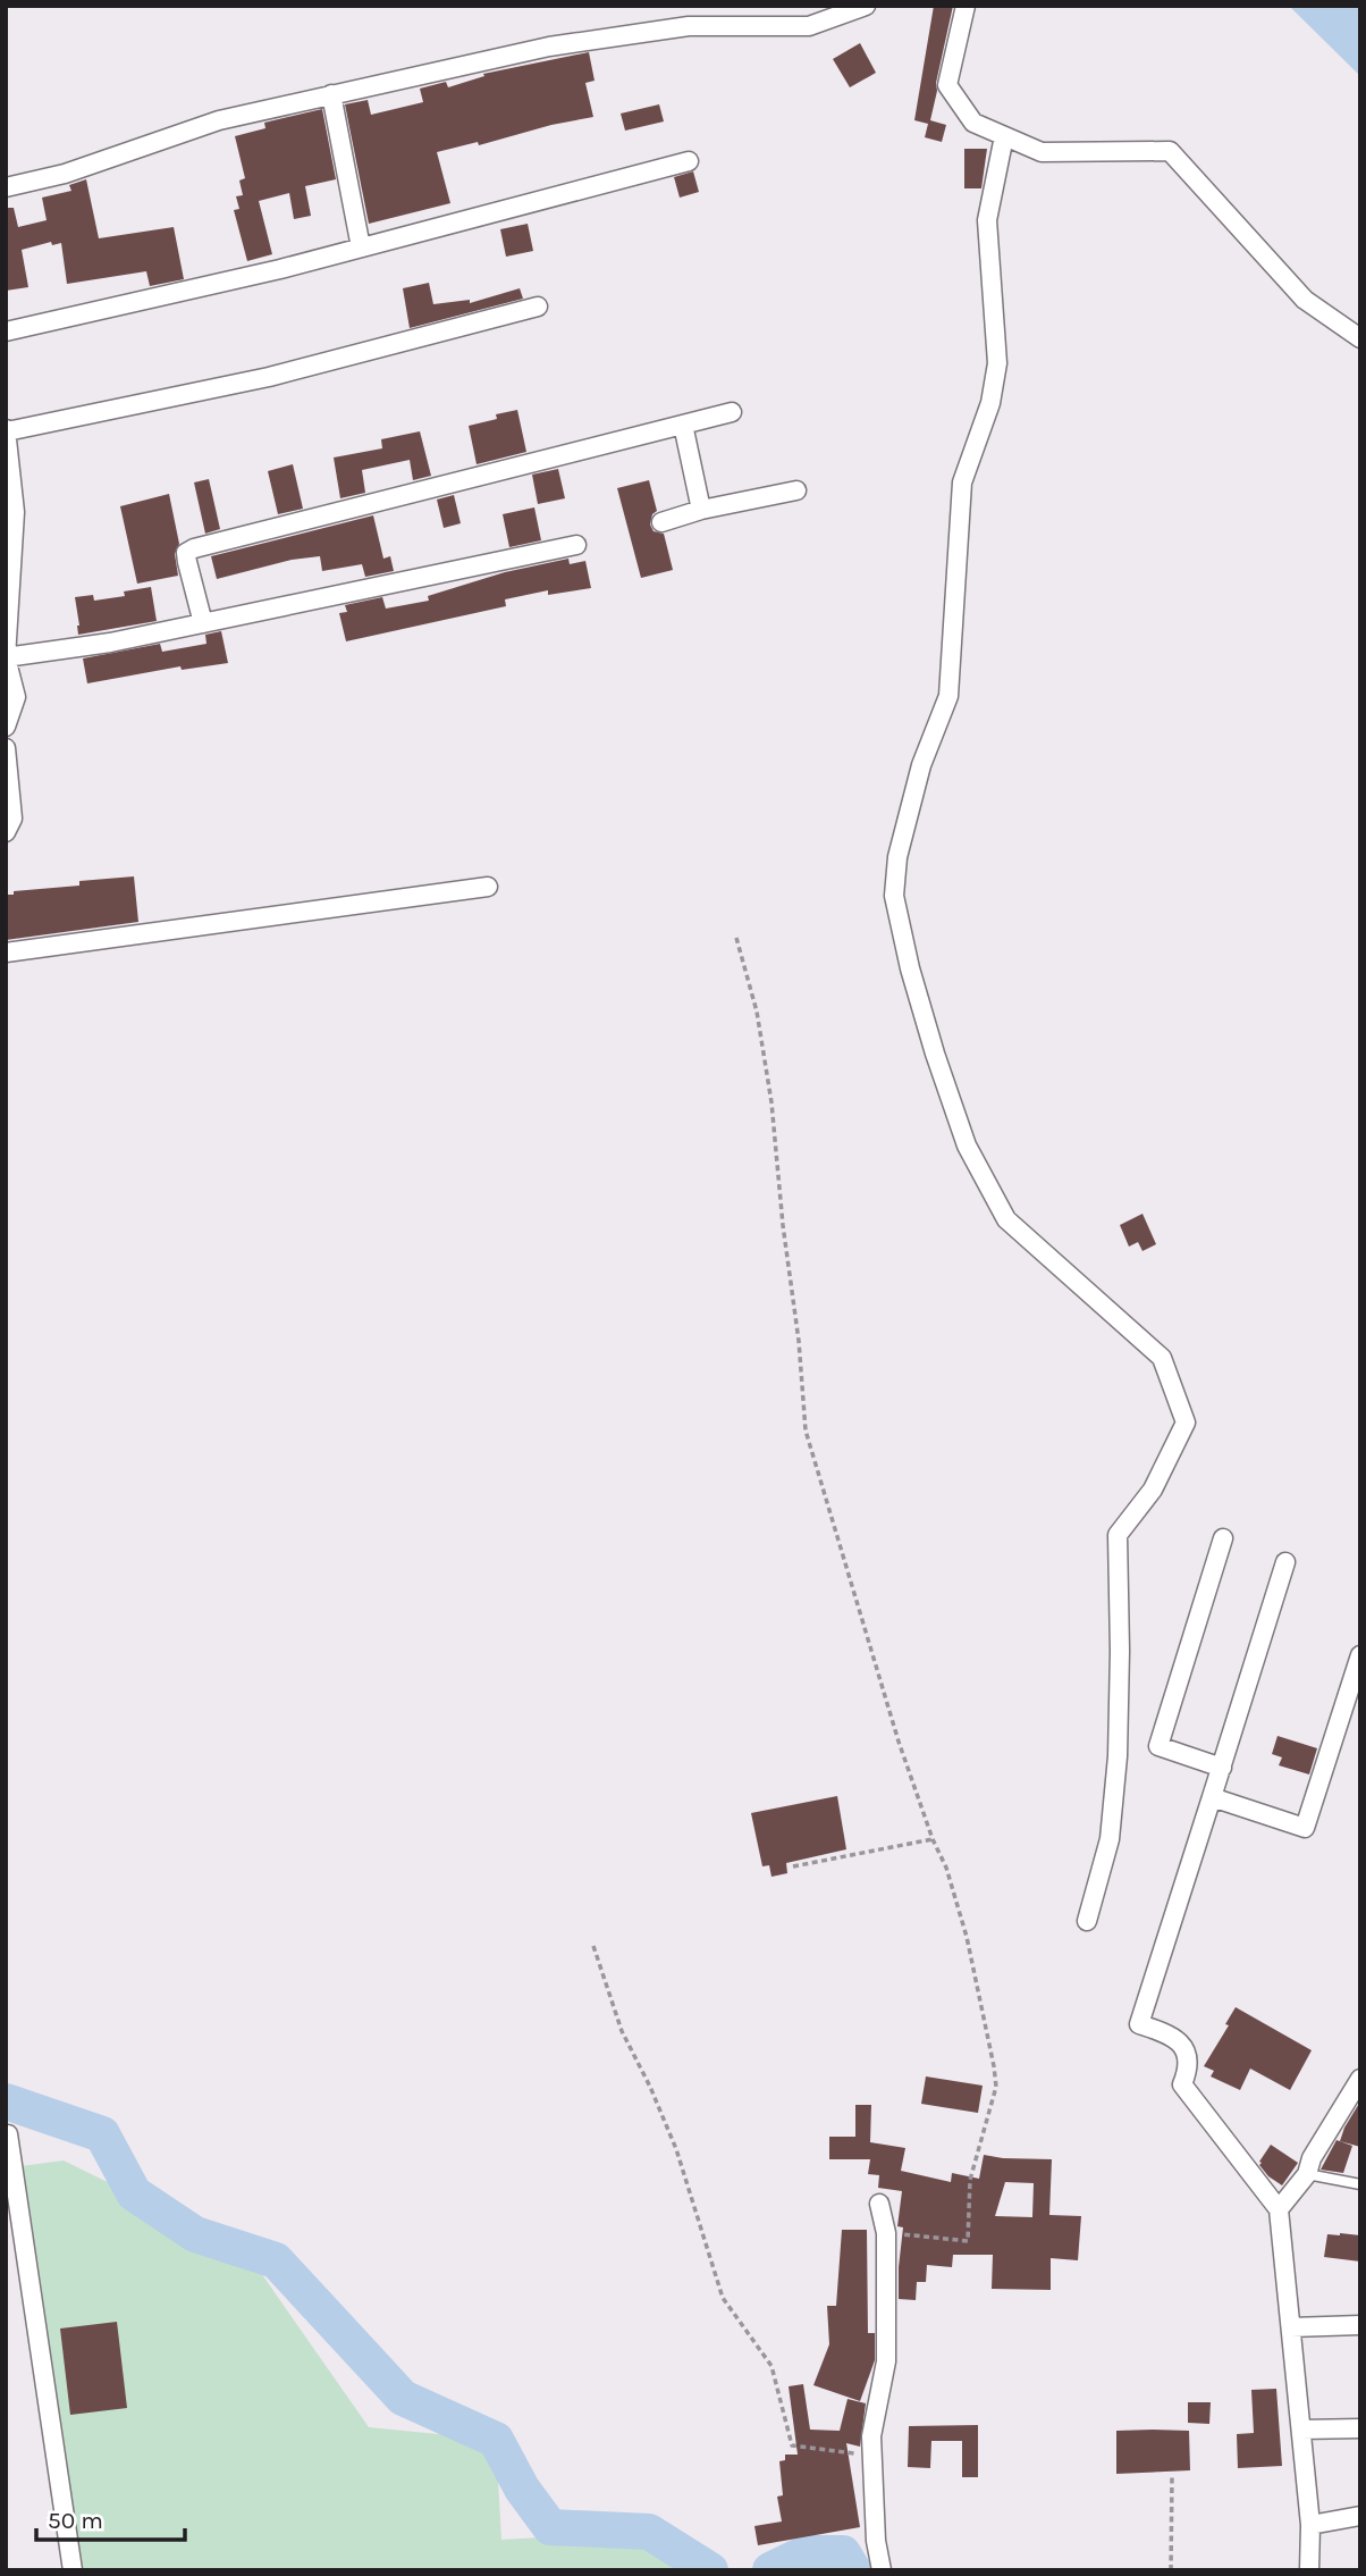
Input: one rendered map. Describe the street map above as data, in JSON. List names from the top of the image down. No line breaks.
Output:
{"scale_bar":"50 m"}
